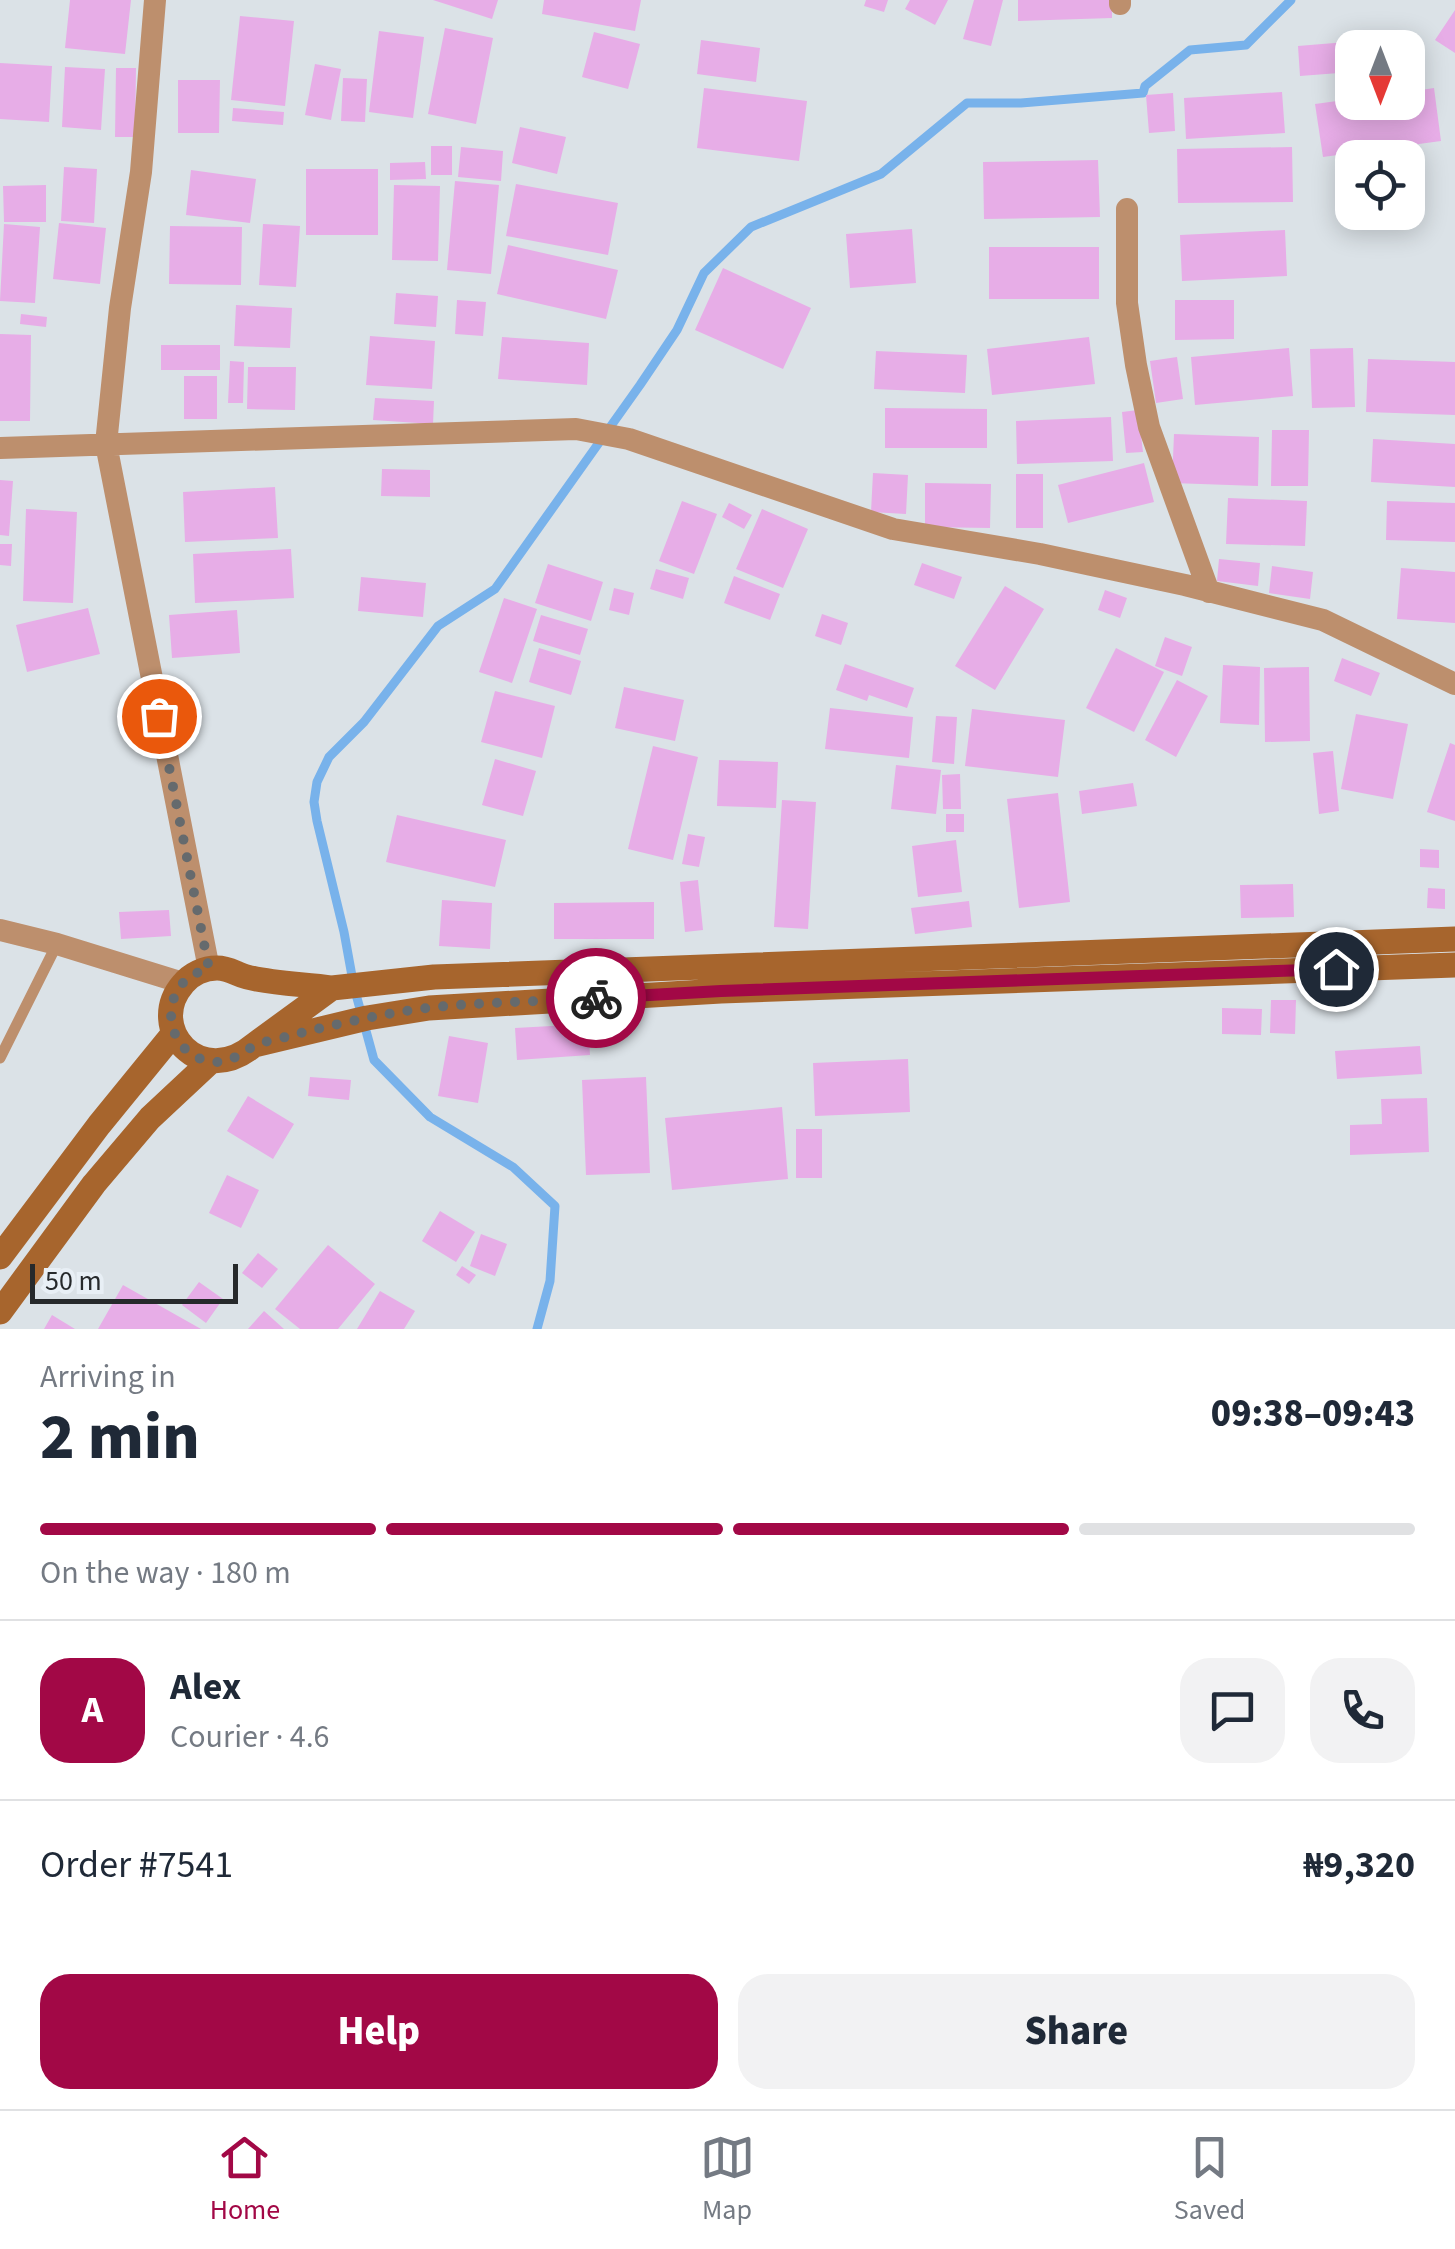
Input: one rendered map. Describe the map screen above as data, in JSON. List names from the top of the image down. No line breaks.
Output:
{"scale_bar":"50 m","north":"bottom","page":{"scale":"50 m","heading":["2 min","Arriving in","09:38–09:43"],"panel":["Alex","Courier · 4.6","Order #7541","₦9,320"],"bar":"On the way · 180 m","round":"A","buttons":["Help","Share"],"tabs":["Home","Map","Saved"]}}
